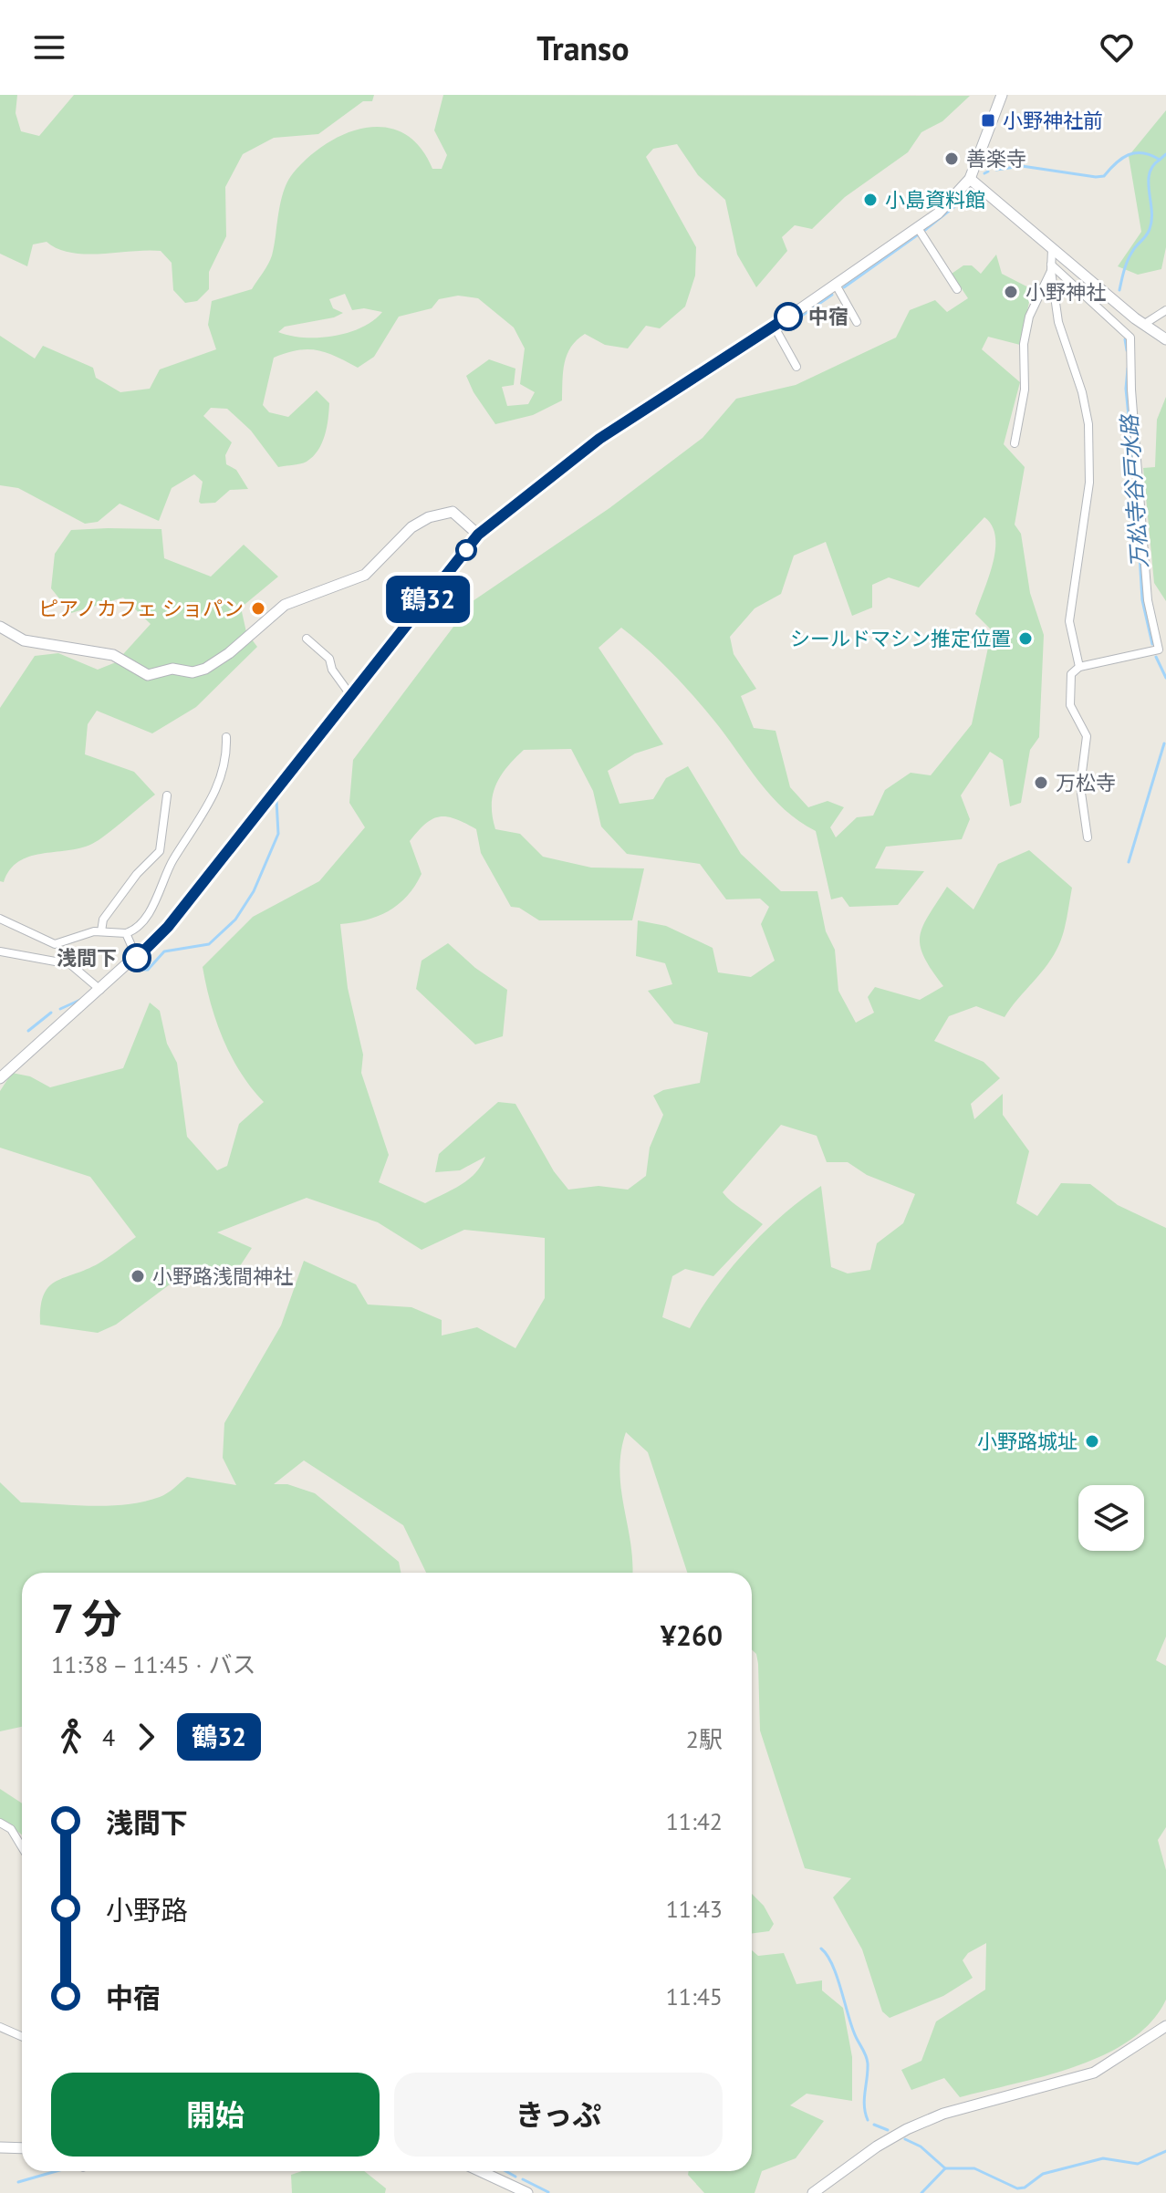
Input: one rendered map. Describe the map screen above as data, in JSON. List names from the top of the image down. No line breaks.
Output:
{"water":["万松寺谷戸水路"],"places":{"transit":["小野神社前"],"other":["善楽寺","小島資料館","小野神社","中宿","ピアノカフェ ショパン","シールドマシン推定位置","万松寺","浅間下","小野路浅間神社","小野路城址"]},"lines":["bus line 鶴32"],"page":{"header":"Transo","on_map":"鶴32","heading":["7 分","11:38 – 11:45 · バス","¥260"],"legs":["4","鶴32","2駅"],"list":[{"name":"浅間下","value":"11:42"},{"name":"小野路","value":"11:43"},{"name":"中宿","value":"11:45"}],"buttons":["開始","きっぷ"]}}
